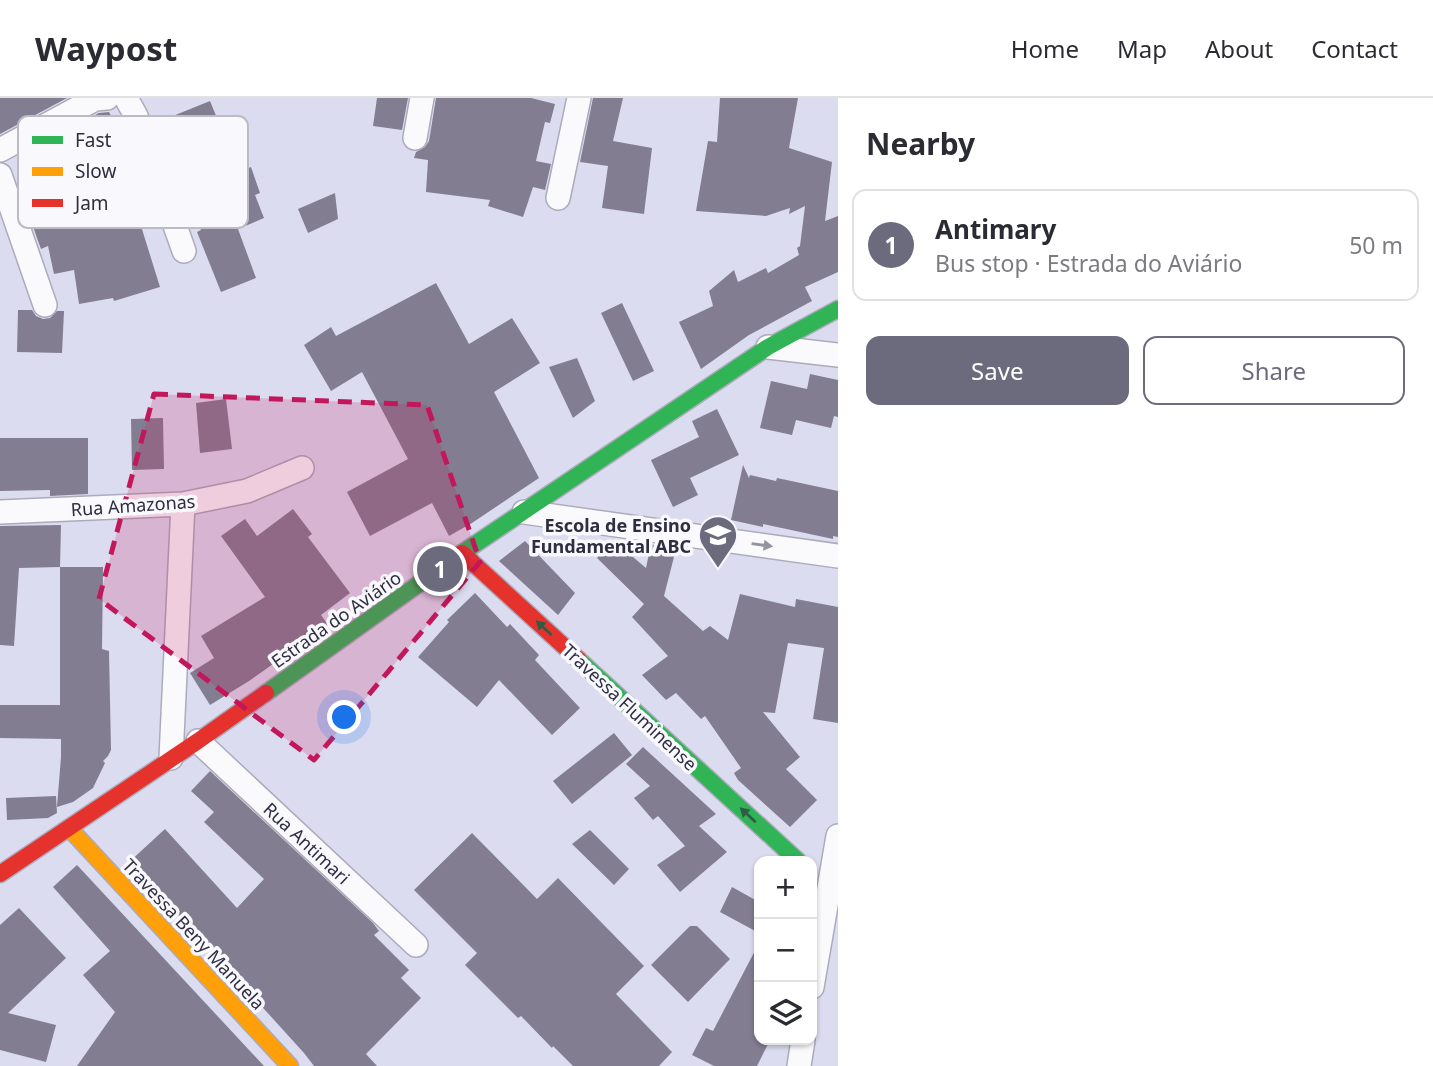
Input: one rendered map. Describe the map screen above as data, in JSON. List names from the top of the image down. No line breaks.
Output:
{"streets":{"street":["Rua Amazonas","Estrada do Aviário","Travessa Fluminense","Rua Antimari","Travessa Beny Manuela"]},"crossings":[["Estrada do Aviário","Travessa Fluminense"],["Estrada do Aviário","Rua Antimari"],["Estrada do Aviário","Travessa Beny Manuela"]],"one_way":["Travessa Fluminense"],"places":{"school or university":["Escola de Ensino Fundamental ABC"]},"legend":["Fast","Slow","Jam"],"page":{"header":"Waypost","nav":["Home","Map","About","Contact"],"heading":"Nearby","list":[{"mark":"1","name":"Antimary","note":"Bus stop · Estrada do Aviário","value":"50 m"}],"buttons":["Save","Share"],"pins":"1","map_buttons":["+","−"]}}
